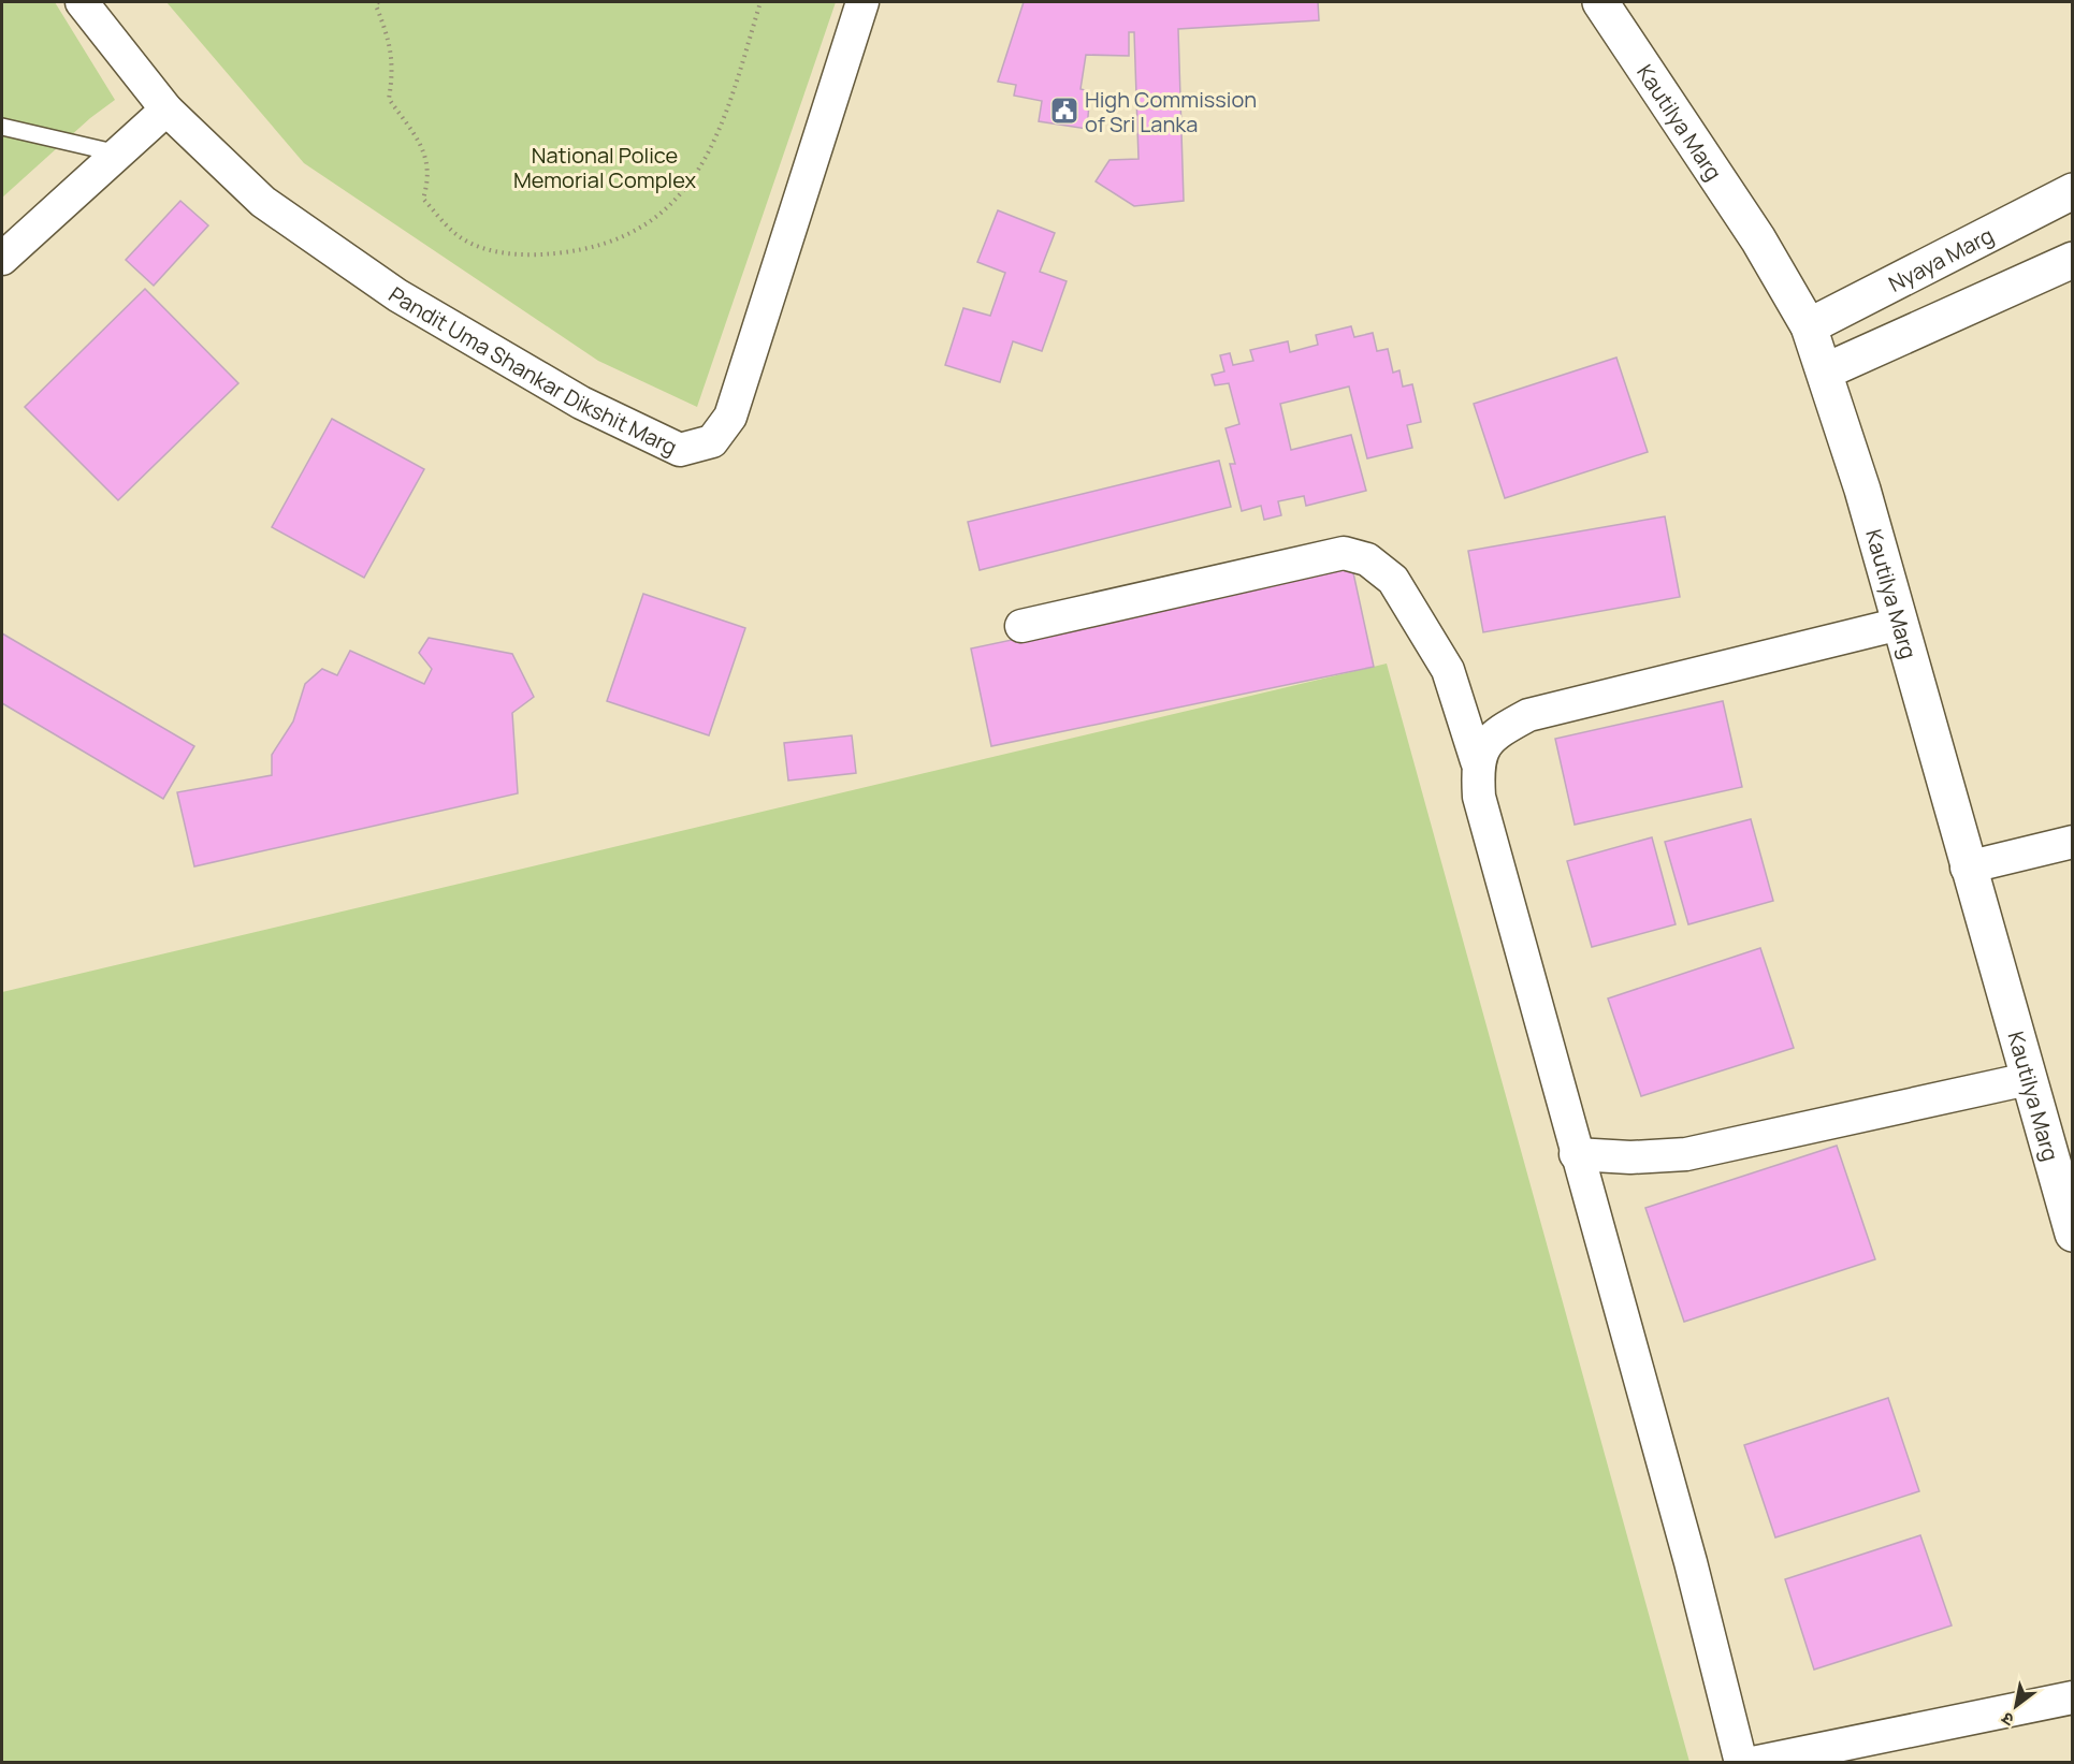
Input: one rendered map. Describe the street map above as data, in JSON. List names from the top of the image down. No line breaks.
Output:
{"streets":{"street":["Kautilya Marg","Nyaya Marg","Pandit Uma Shankar Dikshit Marg"]},"crossings":[["Kautilya Marg","Nyaya Marg"]],"parks":["National Police Memorial Complex"],"places":{"public building":["High Commission of Sri Lanka"]},"north":"bottom left"}
